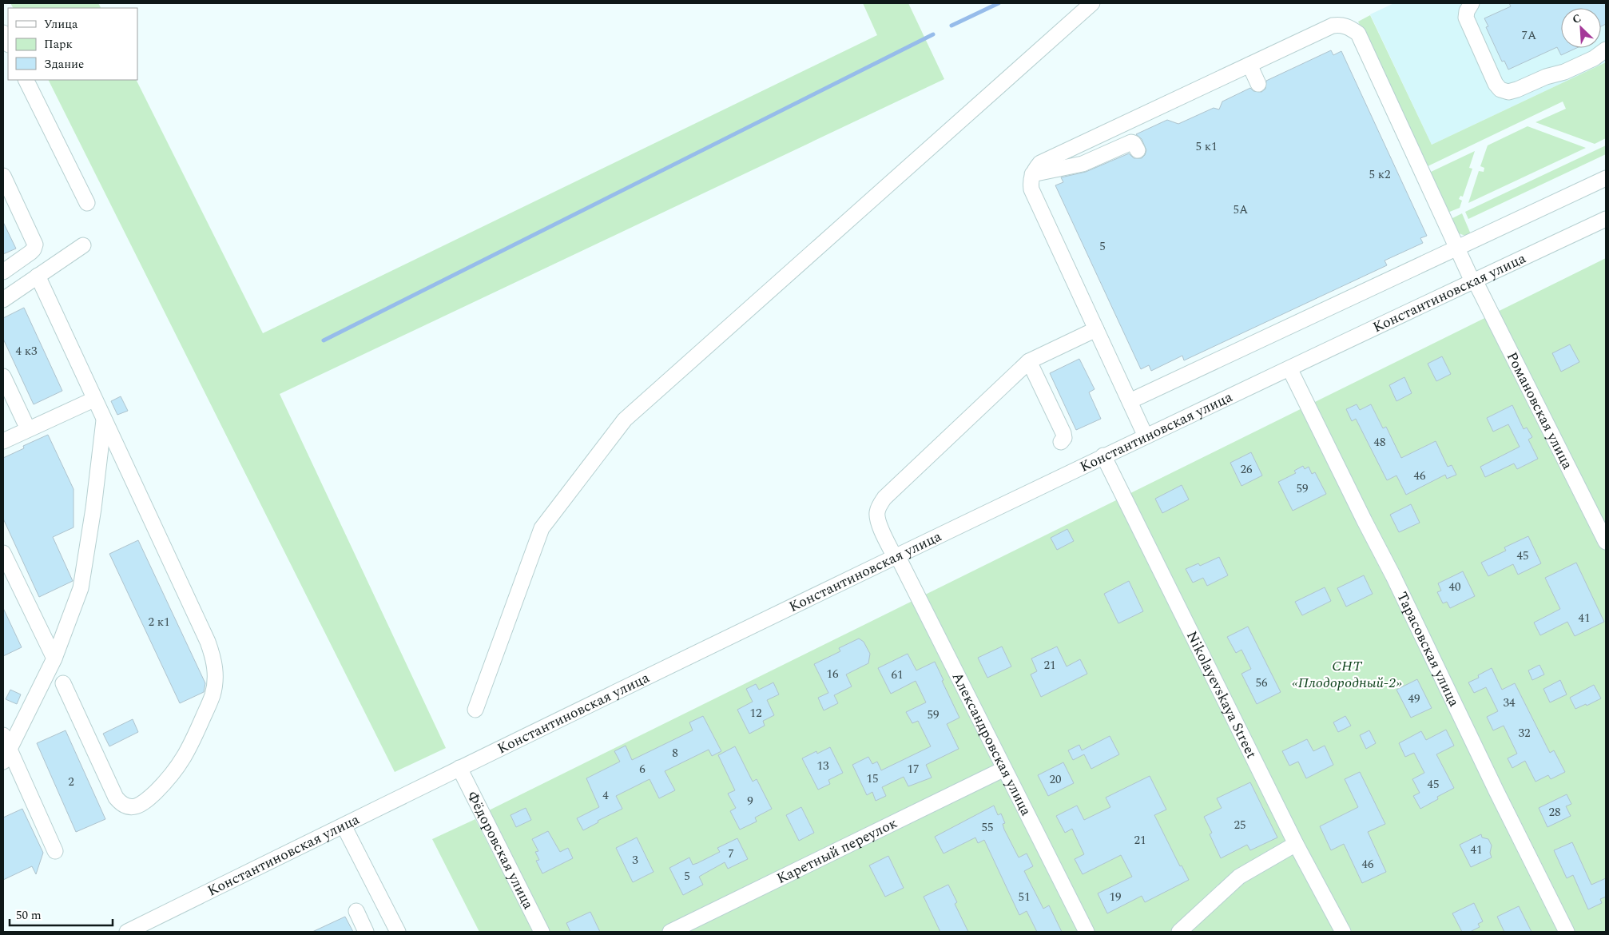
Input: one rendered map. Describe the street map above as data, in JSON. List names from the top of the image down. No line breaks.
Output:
{"streets":{"street":["Константиновская улица","Романовская улица","Тарасовская улица","Nikolayevskaya Street","Александровская улица","Фёдоровская улица","Каретный переулок"]},"crossings":[["Константиновская улица","Романовская улица"],["Константиновская улица","Тарасовская улица"],["Константиновская улица","Nikolayevskaya Street"],["Константиновская улица","Александровская улица"],["Константиновская улица","Фёдоровская улица"],["Александровская улица","Каретный переулок"]],"parks":["СНТ «Плодородный-2»"],"house_numbers":["7А","5 к1","5 к2","5А","5","4 к3","48","26","46","59","45","40","41","2 к1","21","16","61","56","49","34","12","59","32","8","13","6","17","15","20","2","45","4","9","28","25","55","21","41","7","3","46","5","51","19"],"legend":["Улица","Парк","Здание"],"scale_bar":"50 m","north":"top left"}
